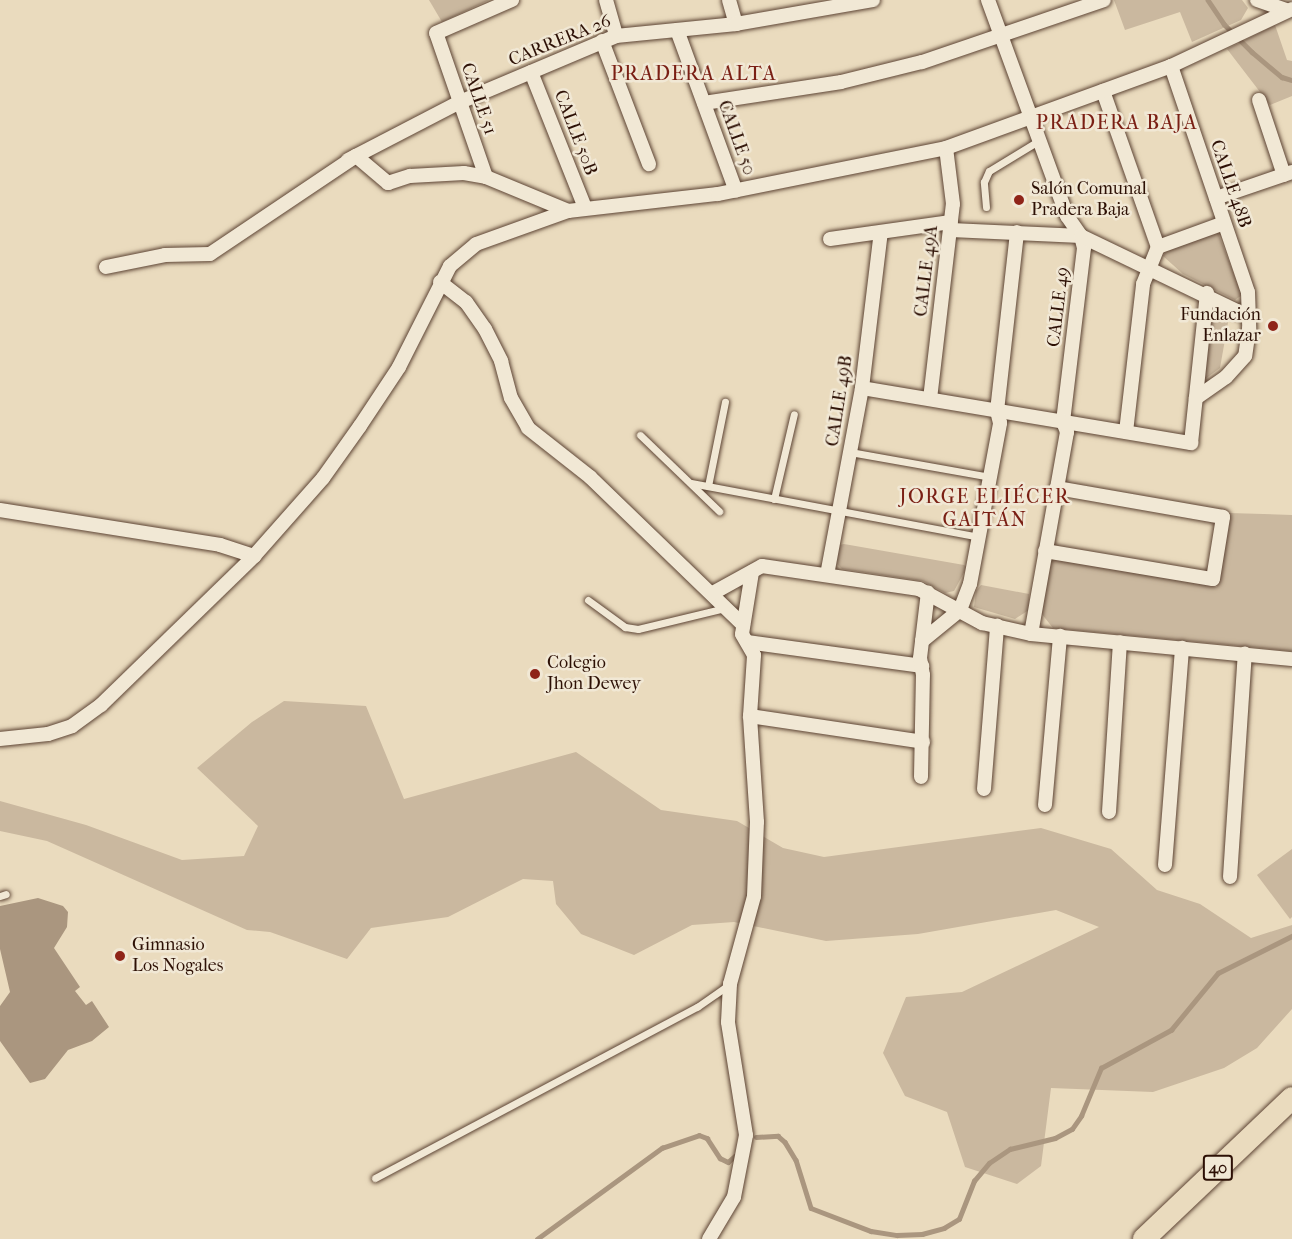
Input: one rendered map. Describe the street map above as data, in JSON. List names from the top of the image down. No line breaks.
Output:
{"streets":{"highway":["40"],"street":["CARRERA 26","CALLE 51","CALLE 50B","CALLE 50","CALLE 48B","CALLE 49A","CALLE 49","CALLE 49B"]},"crossings":[["CARRERA 26","CALLE 51"],["CARRERA 26","CALLE 50B"],["CARRERA 26","CALLE 50"]],"districts":["PRADERA ALTA","PRADERA BAJA","JORGE ELIÉCER GAITÁN"],"places":["Salón Comunal Pradera Baja","Fundación Enlazar","Colegio Jhon Dewey","Gimnasio Los Nogales"]}
